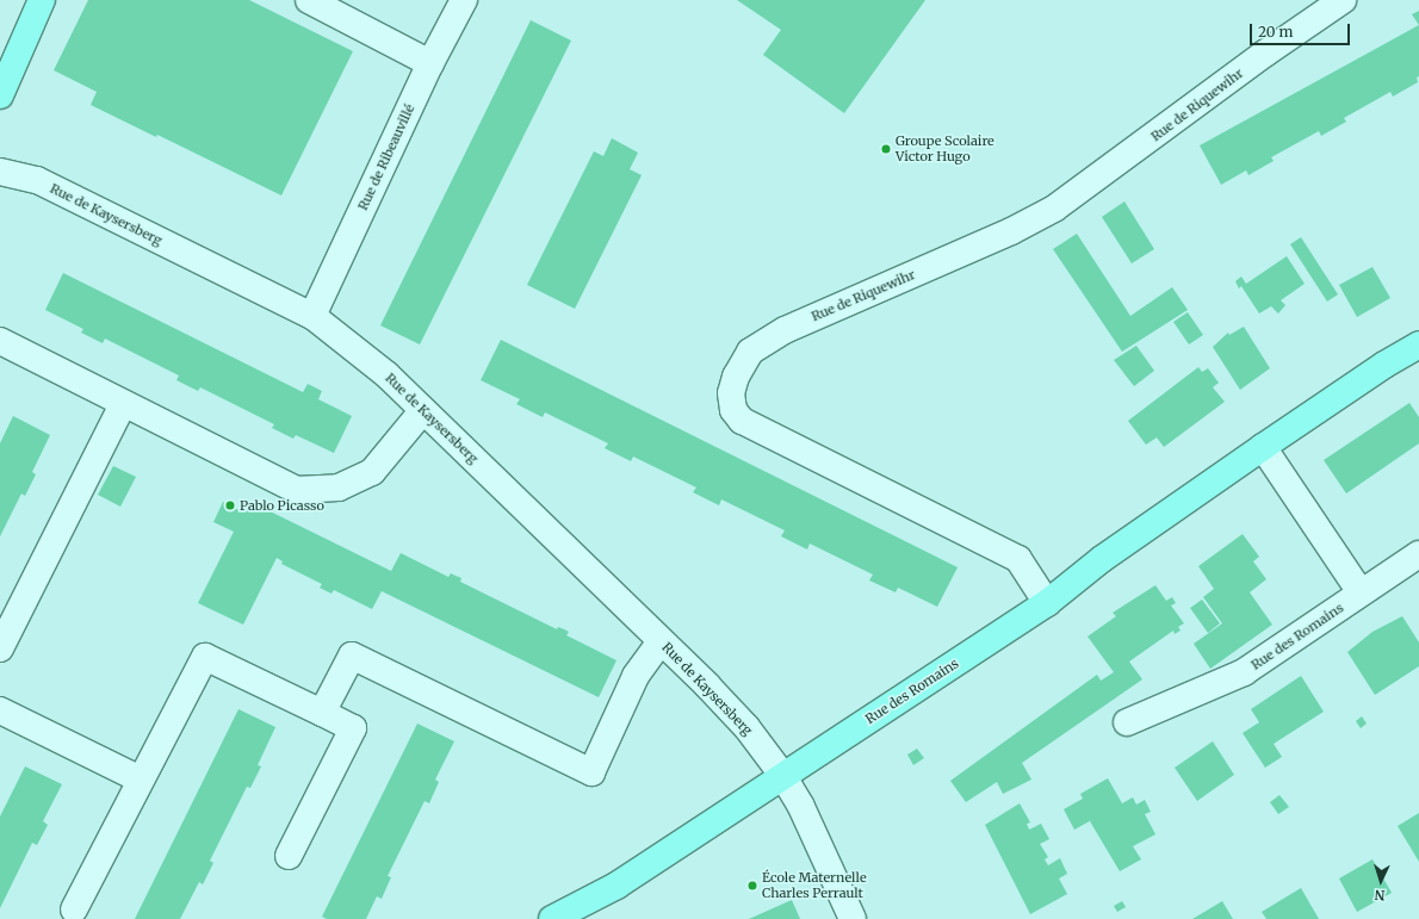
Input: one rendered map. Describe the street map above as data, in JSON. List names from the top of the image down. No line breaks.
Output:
{"streets":{"main road":["Rue des Romains"],"street":["Rue de Riquewihr","Rue de Ribeauvillé","Rue de Kaysersberg"]},"crossings":[["Rue de Riquewihr","Rue des Romains"],["Rue de Ribeauvillé","Rue de Kaysersberg"],["Rue de Kaysersberg","Rue des Romains"]],"places":["Groupe Scolaire Victor Hugo","Pablo Picasso","École Maternelle Charles Perrault"],"scale_bar":"20 m","north":"bottom"}
